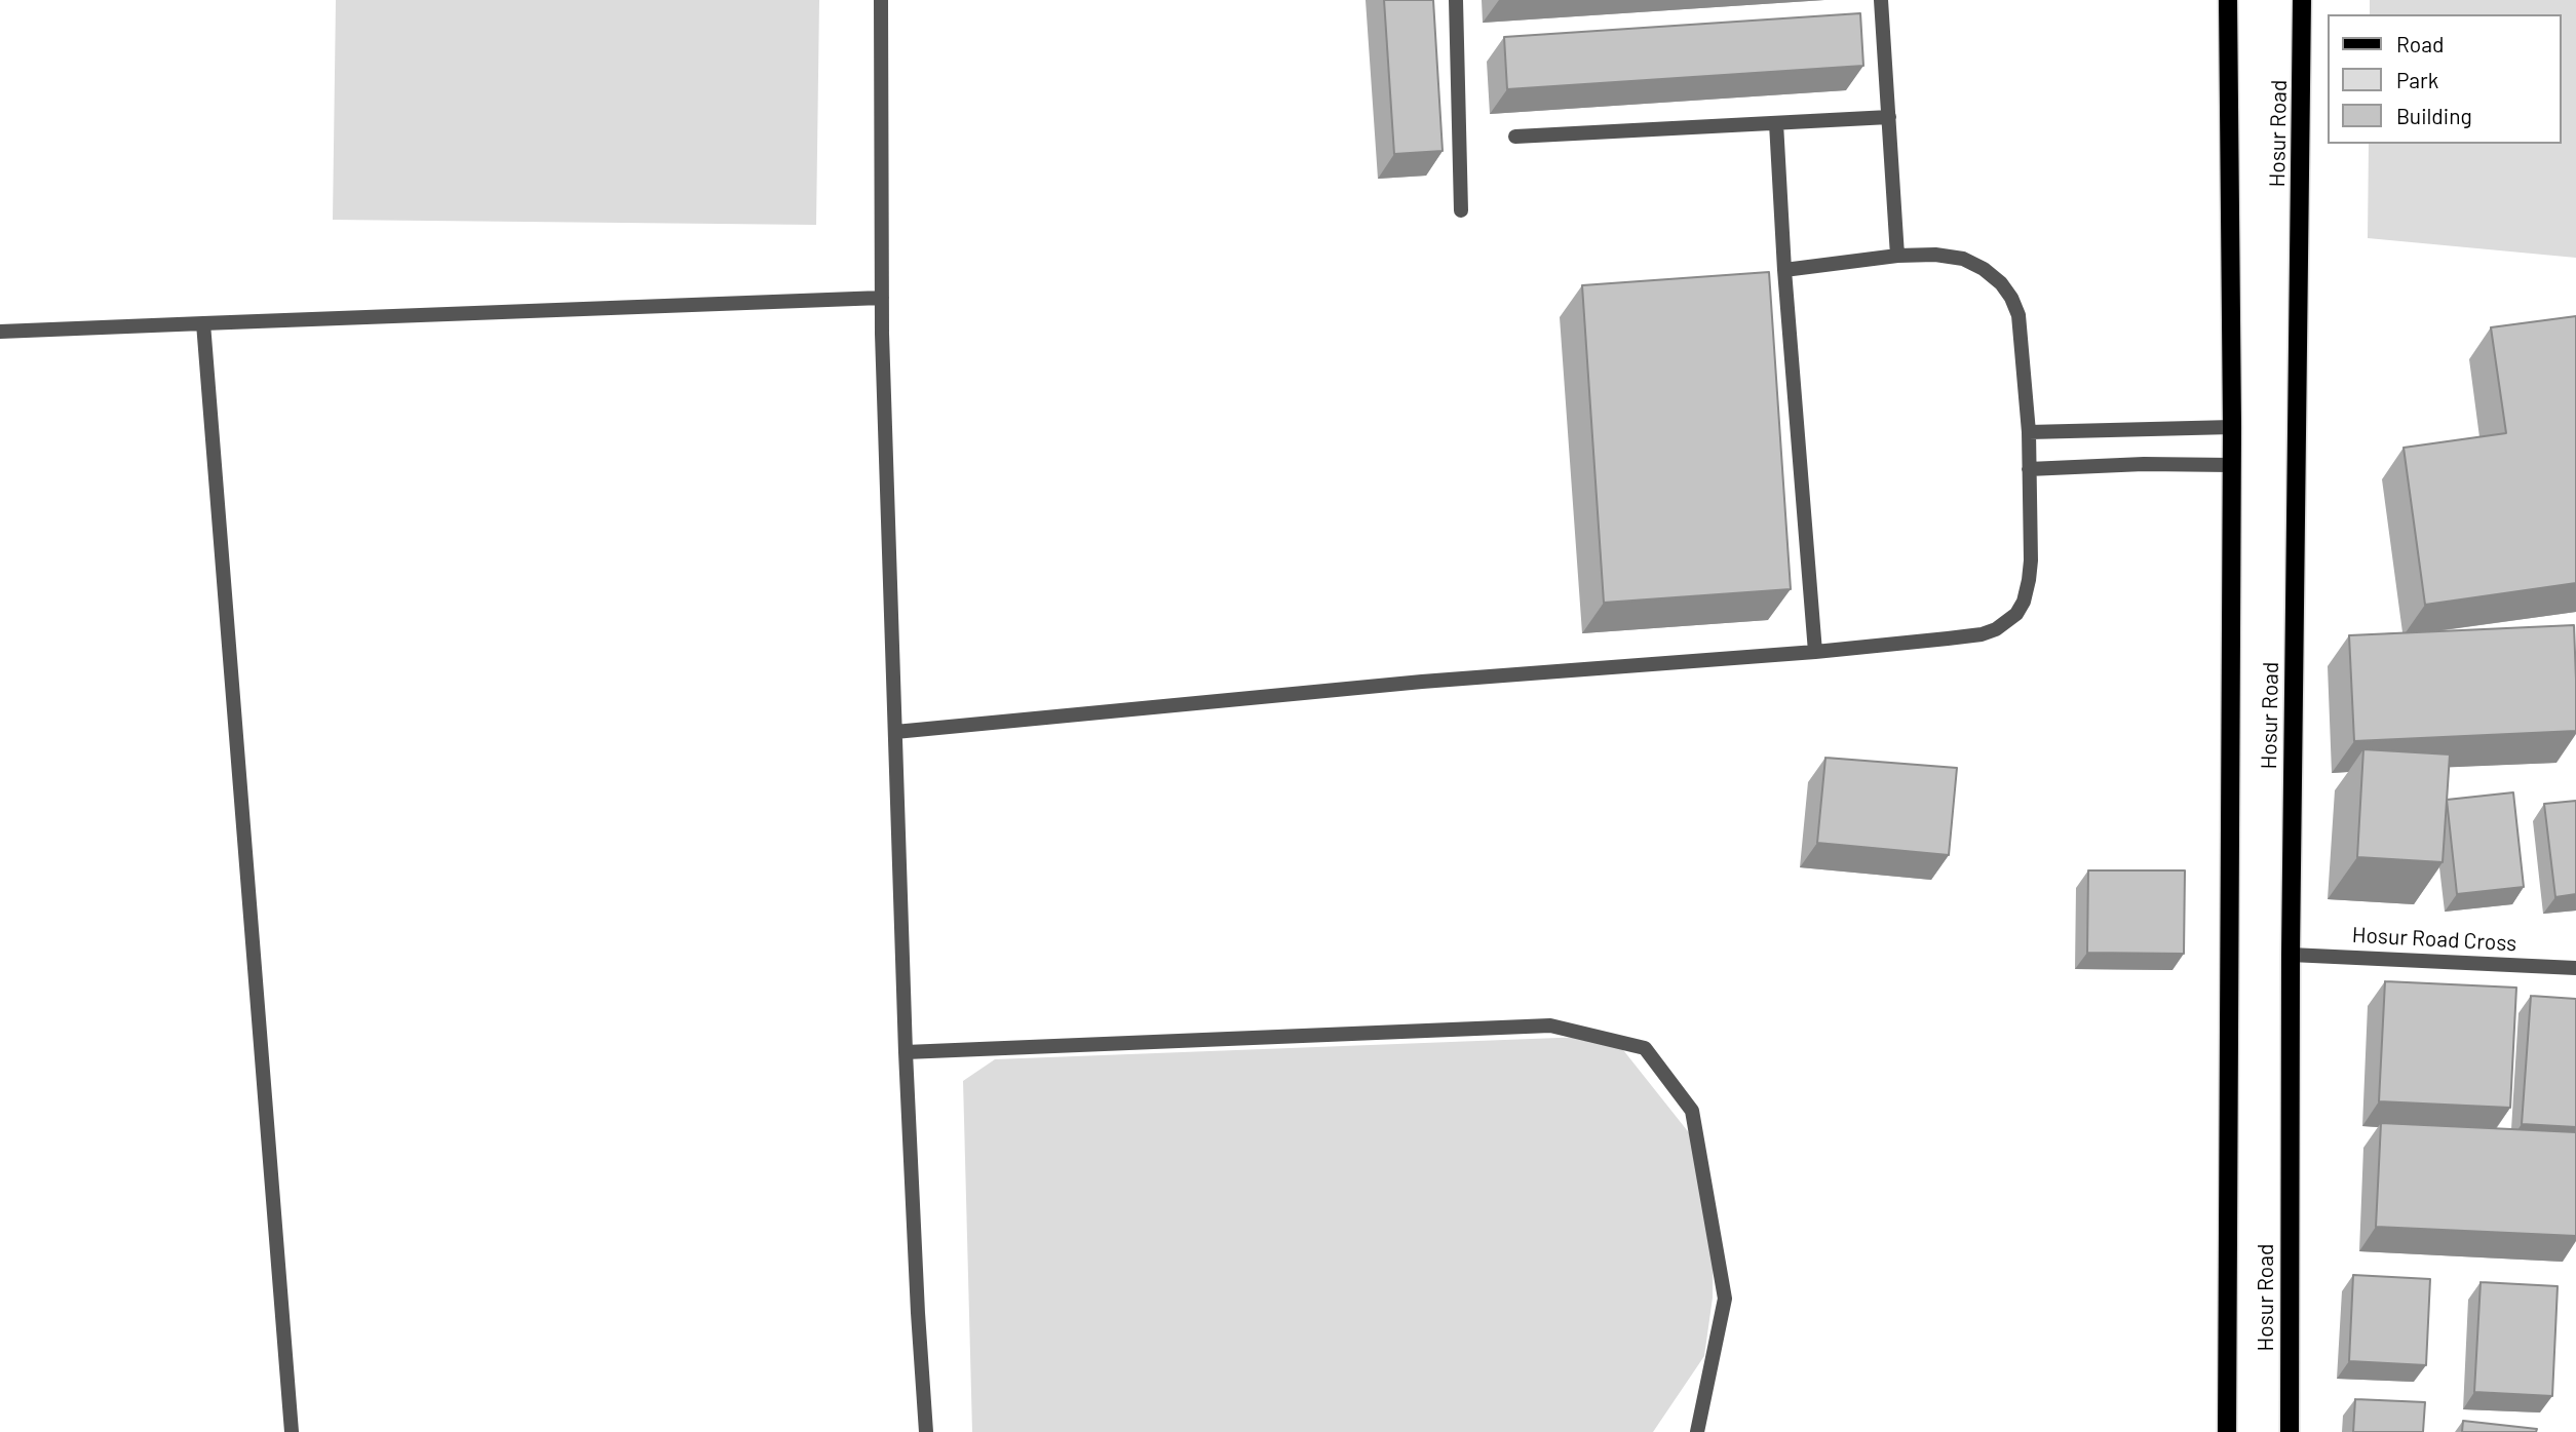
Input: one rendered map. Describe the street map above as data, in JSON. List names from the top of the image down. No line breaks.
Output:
{"streets":{"main road":["Hosur Road"],"street":["Hosur Road Cross"]},"crossings":[["Hosur Road","Hosur Road Cross"]],"legend":["Road","Park","Building"]}
